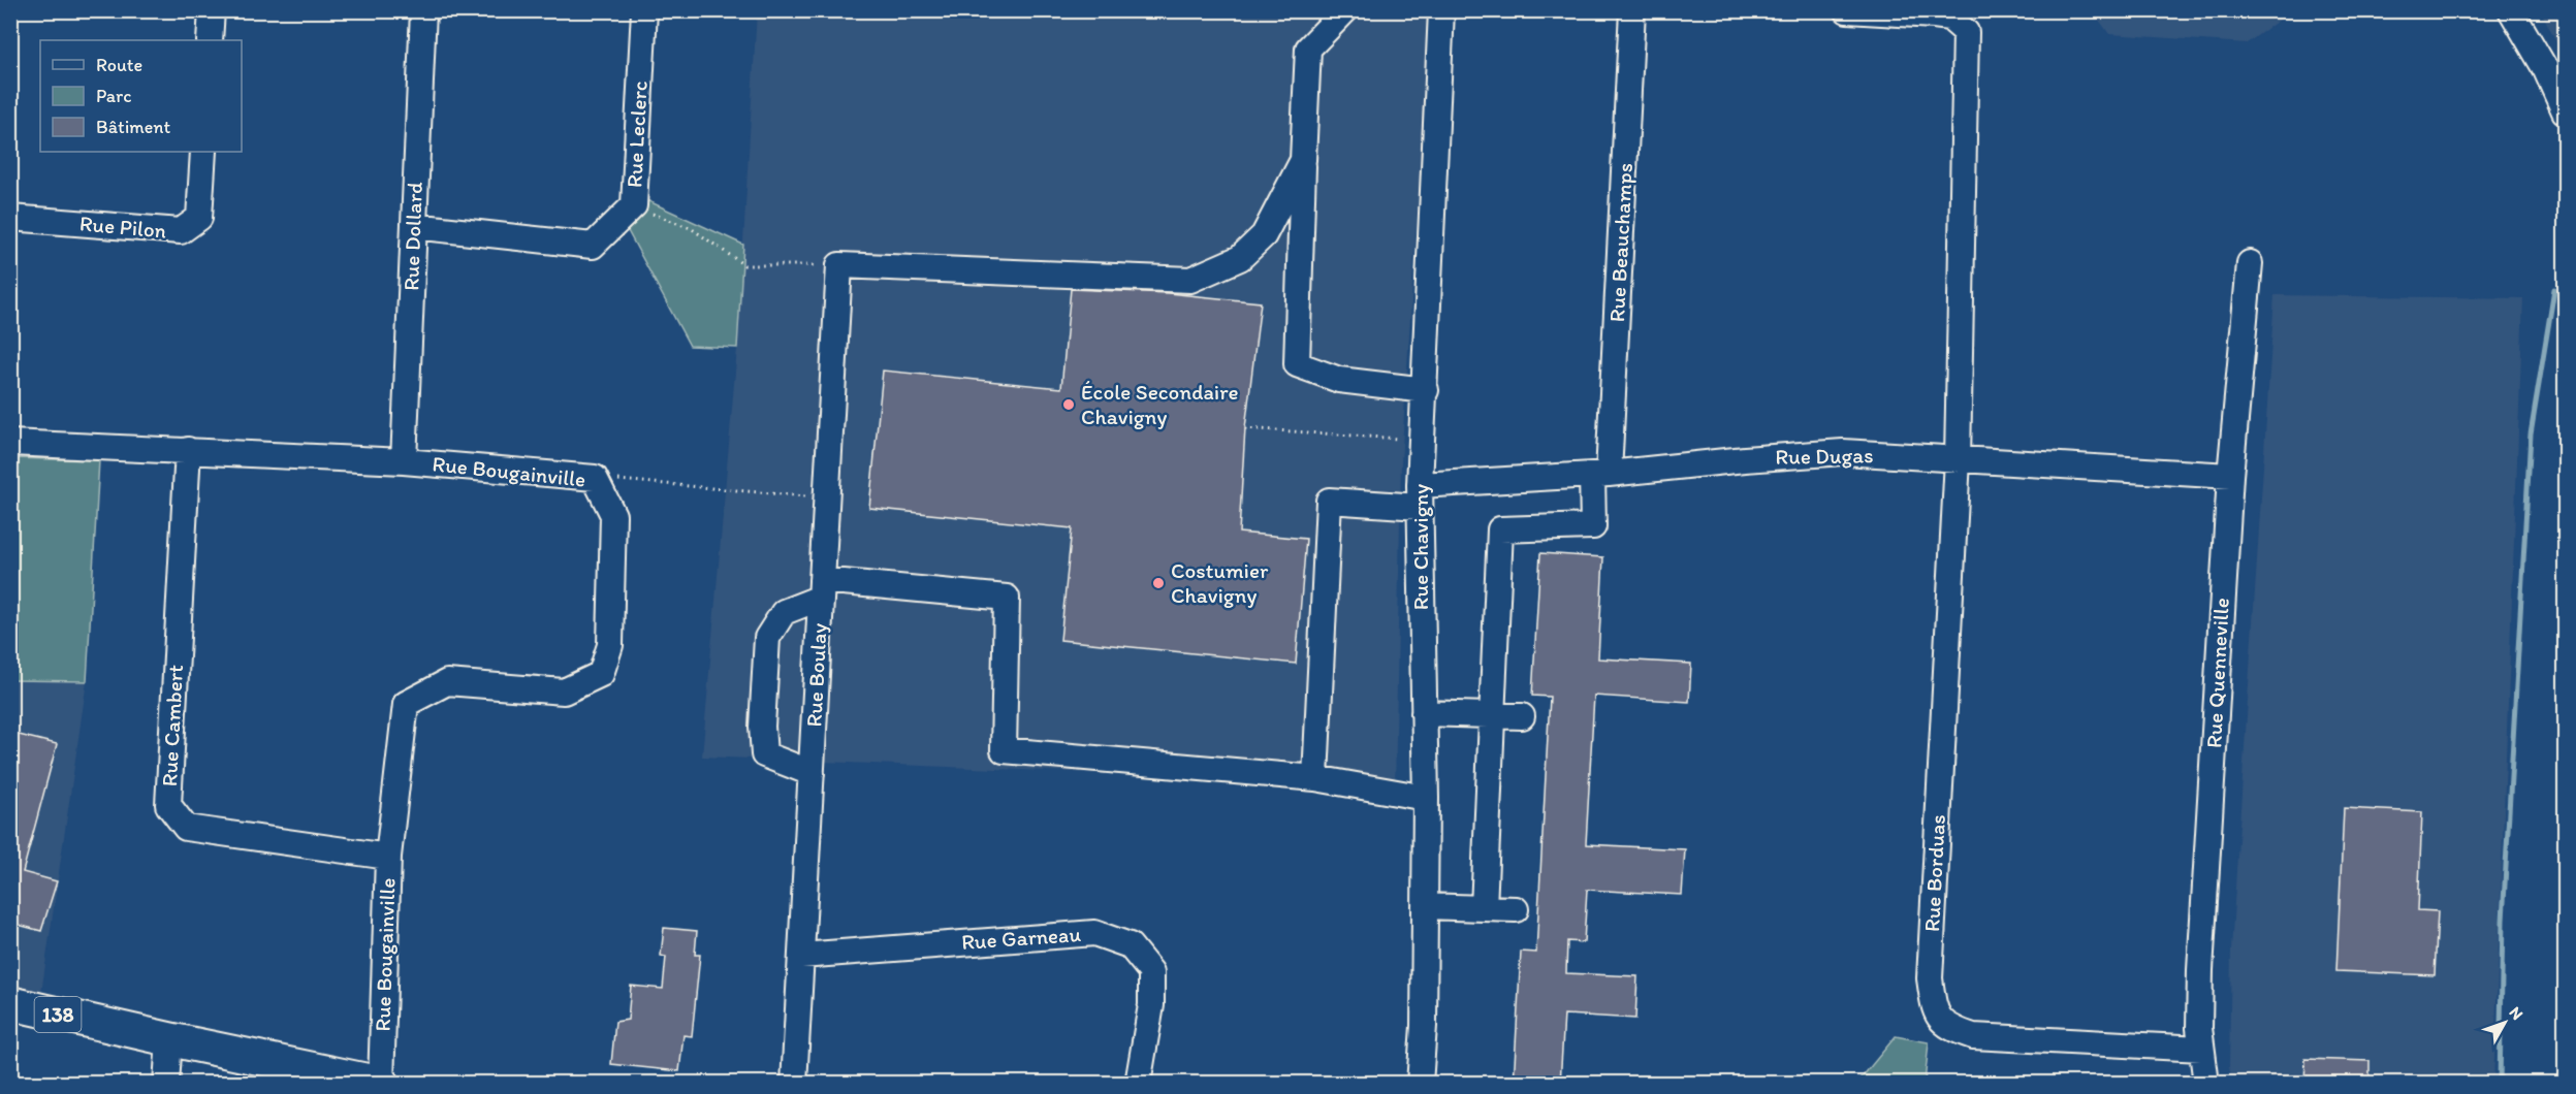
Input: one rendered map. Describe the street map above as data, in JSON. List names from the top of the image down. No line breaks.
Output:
{"streets":{"main road":["138"],"street":["Rue Leclerc","Rue Pilon","Rue Dollard","Rue Beauchamps","Rue Dugas","Rue Bougainville","Rue Chavigny","Rue Quenneville","Rue Boulay","Rue Cambert","Rue Borduas","Rue Garneau"]},"crossings":[["Rue Leclerc","Rue Dollard"],["Rue Dollard","Rue Bougainville"],["Rue Beauchamps","Rue Dugas"],["Rue Dugas","Rue Chavigny"],["Rue Dugas","Rue Quenneville"],["Rue Dugas","Rue Borduas"],["Rue Bougainville","Rue Cambert"],["Rue Bougainville","138"],["Rue Quenneville","Rue Borduas"],["Rue Boulay","Rue Garneau"]],"places":["École Secondaire Chavigny","Costumier Chavigny"],"legend":["Route","Parc","Bâtiment"],"north":"top right"}
